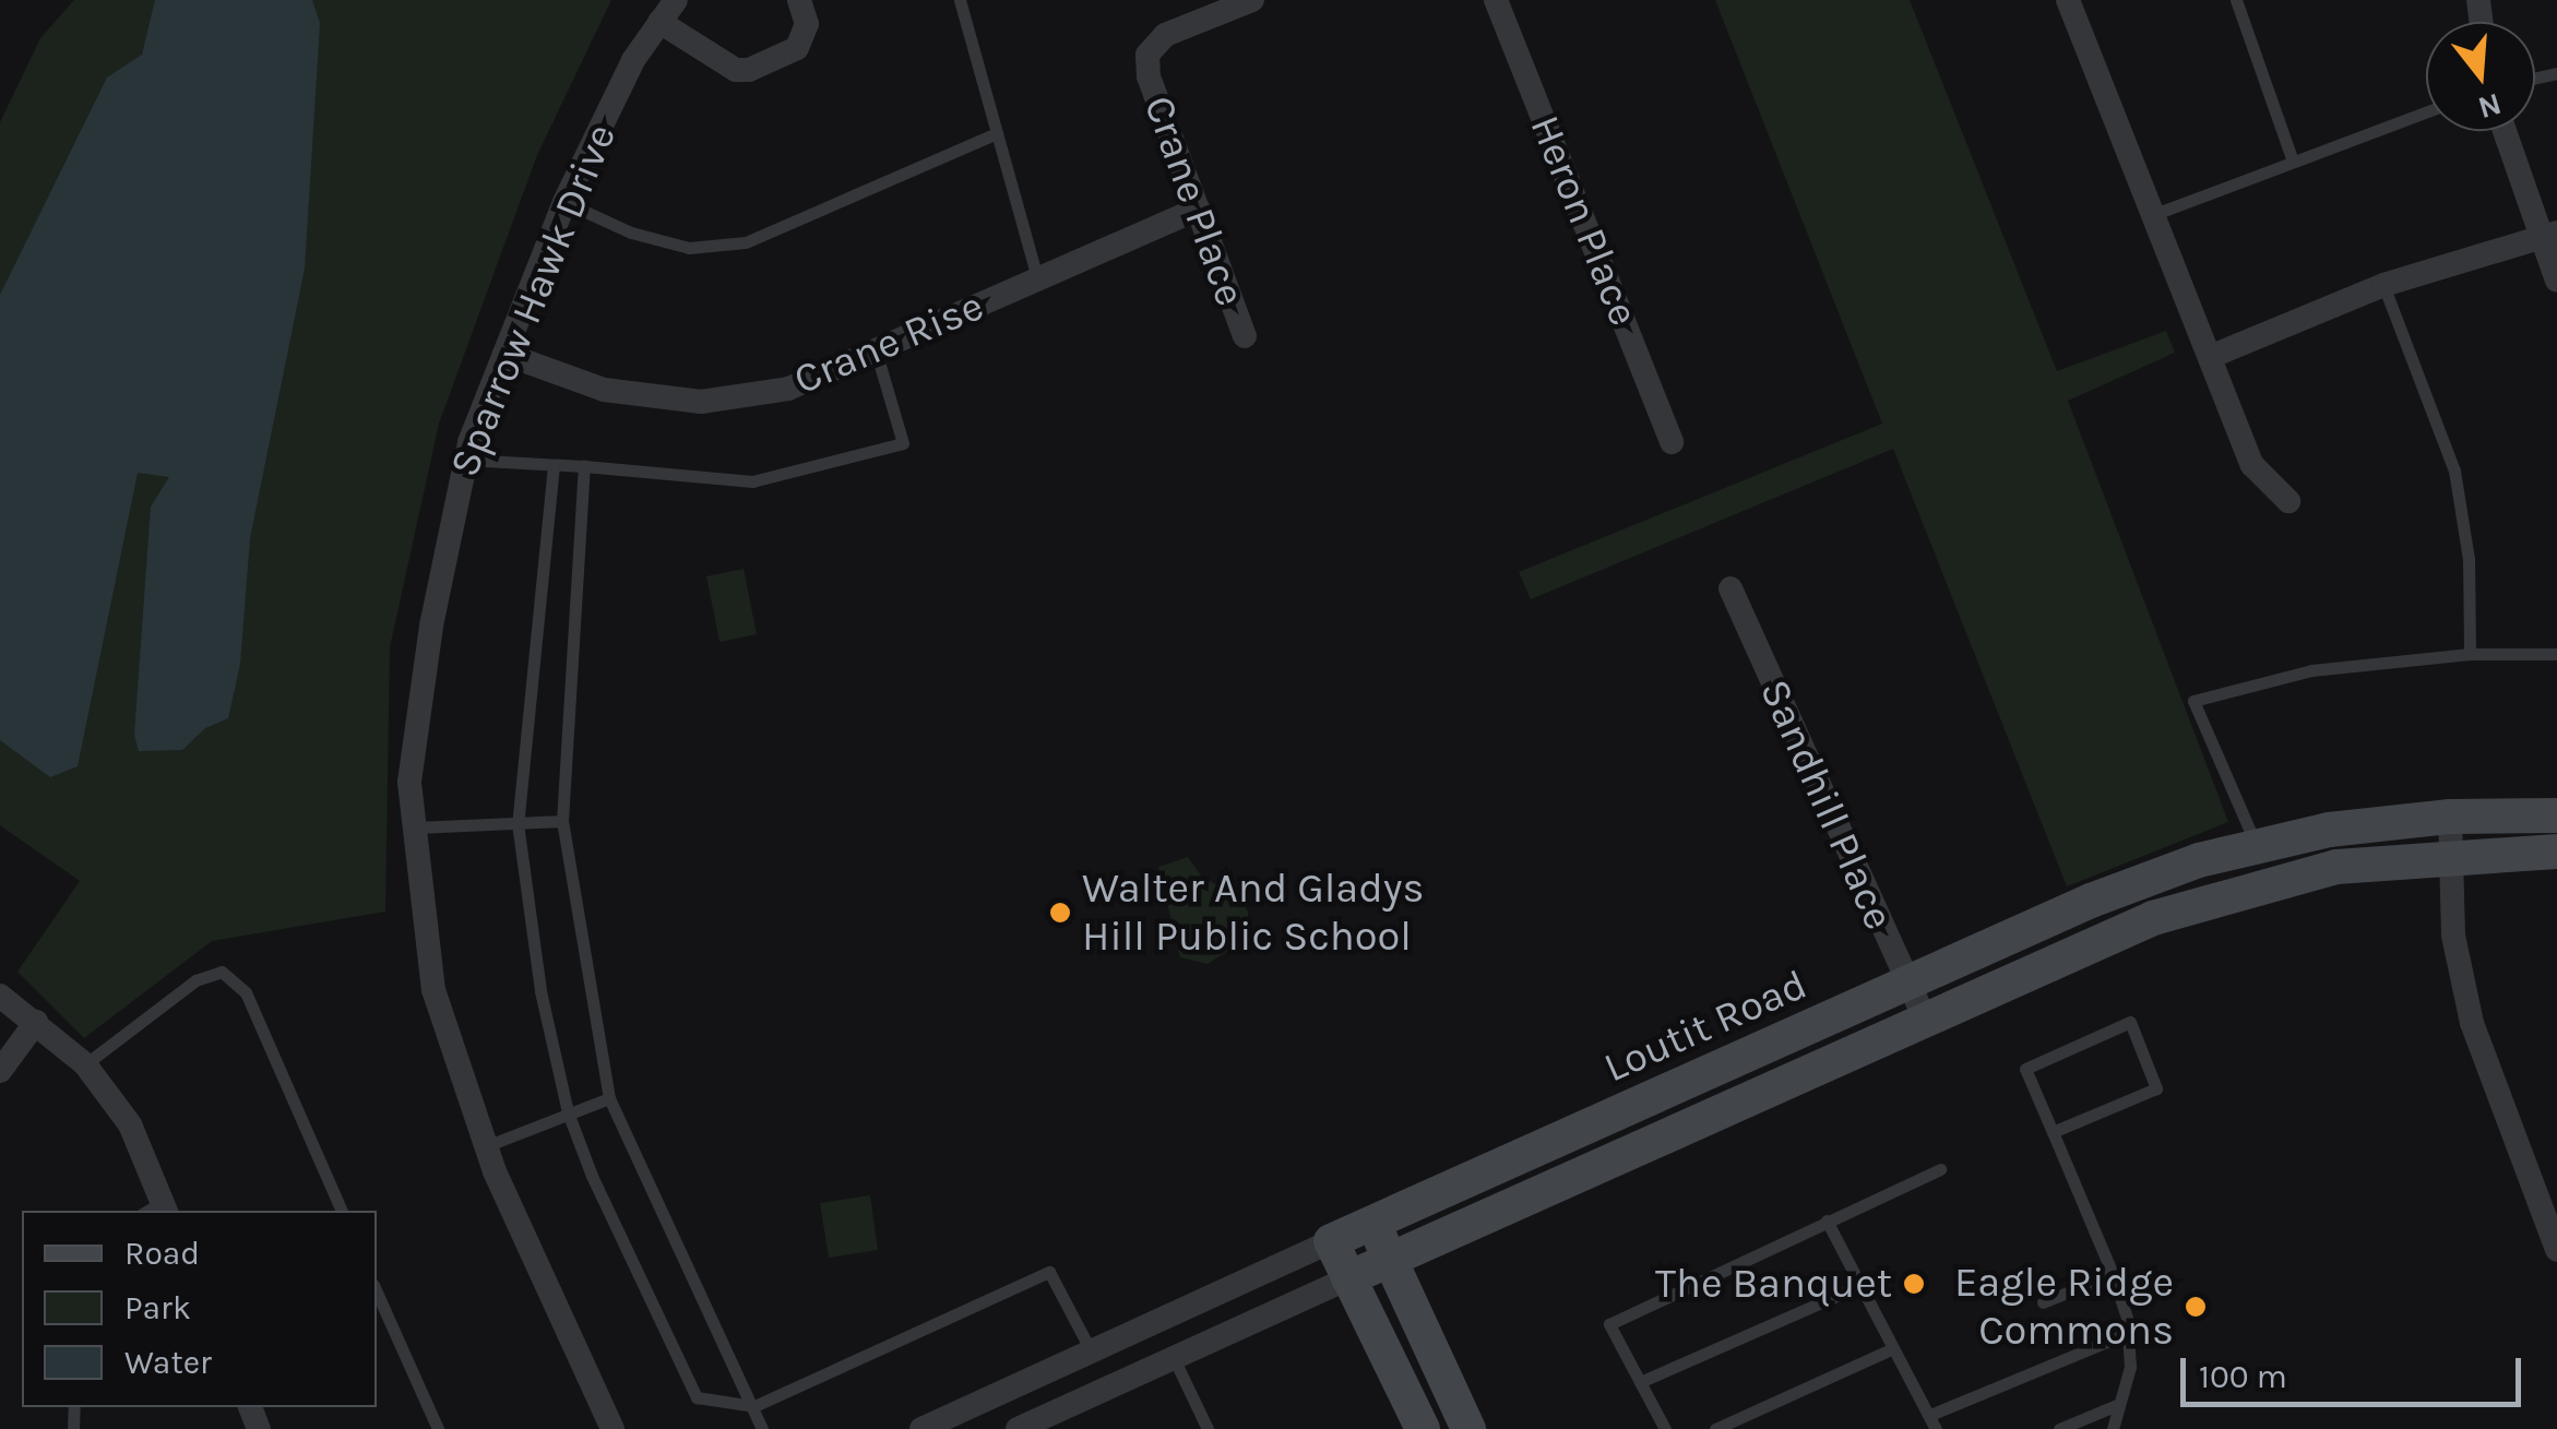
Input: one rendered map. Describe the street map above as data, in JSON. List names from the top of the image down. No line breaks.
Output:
{"streets":{"street":["Crane Place","Heron Place","Sparrow Hawk Drive","Crane Rise","Sandhill Place","Loutit Road"]},"crossings":[["Crane Place","Crane Rise"],["Sparrow Hawk Drive","Crane Rise"],["Sandhill Place","Loutit Road"]],"places":["Walter And Gladys Hill Public School","The Banquet","Eagle Ridge Commons"],"legend":["Road","Park","Water"],"scale_bar":"100 m","north":"bottom"}
